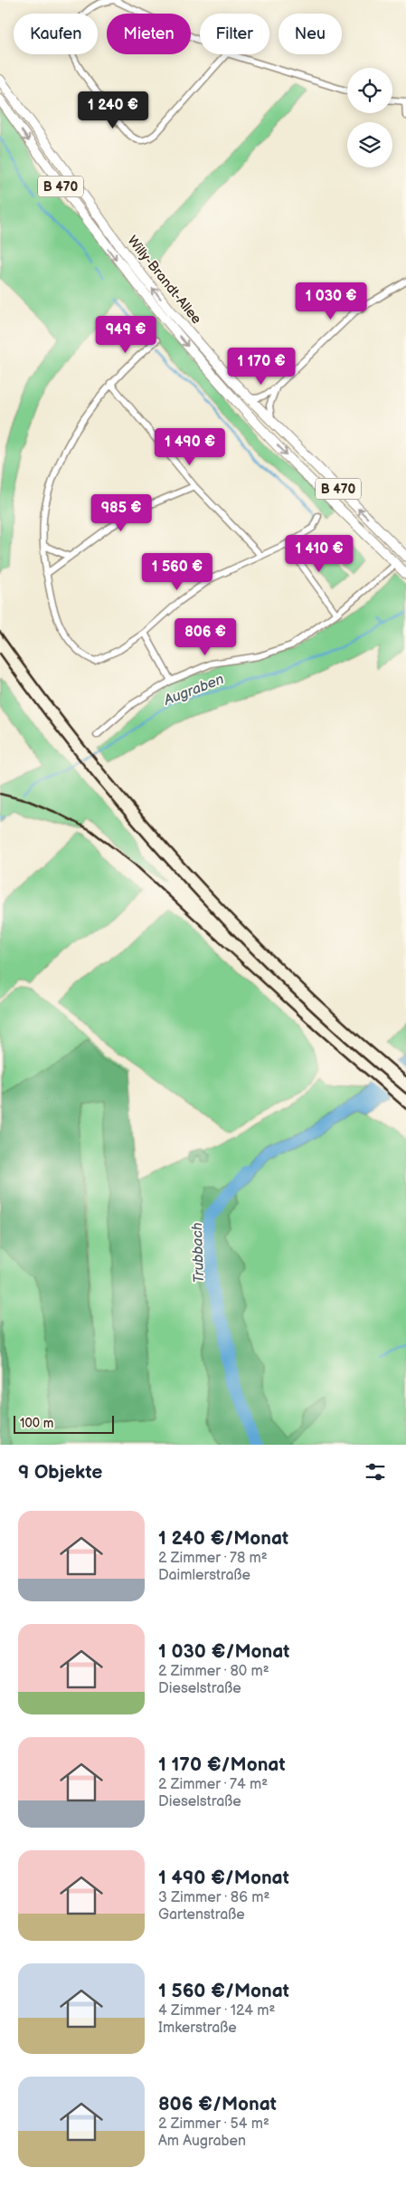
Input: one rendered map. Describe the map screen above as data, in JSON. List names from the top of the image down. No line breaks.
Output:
{"streets":{"main road":["B 470","Willy-Brandt-Allee"]},"water":["Augraben","Trubbach"],"scale_bar":"100 m","page":{"chip":["Kaufen","Mieten","Filter","Neu"],"price":["1 240 €","1 030 €","949 €","1 170 €","1 490 €","985 €","1 410 €","1 560 €","806 €"],"scale":"100 m","heading":"9 Objekte","list":[{"name":"1 240 €/Monat","note":"2 Zimmer · 78 m² · Daimlerstraße"},{"name":"1 030 €/Monat","note":"2 Zimmer · 80 m² · Dieselstraße"},{"name":"1 170 €/Monat","note":"2 Zimmer · 74 m² · Dieselstraße"},{"name":"1 490 €/Monat","note":"3 Zimmer · 86 m² · Gartenstraße"},{"name":"1 560 €/Monat","note":"4 Zimmer · 124 m² · Imkerstraße"},{"name":"806 €/Monat","note":"2 Zimmer · 54 m² · Am Augraben"}]}}
